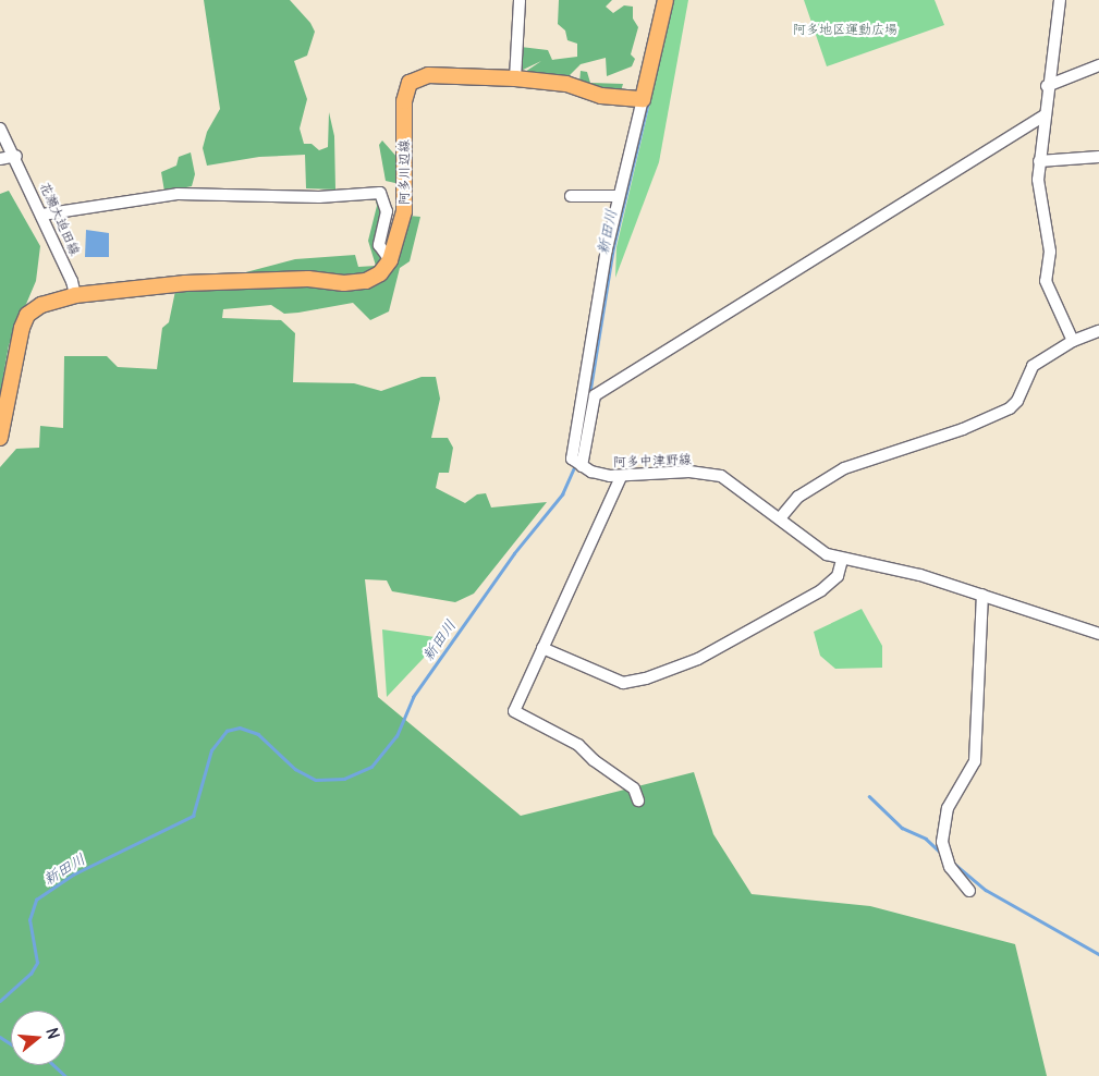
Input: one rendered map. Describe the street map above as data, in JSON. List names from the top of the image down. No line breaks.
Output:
{"streets":{"main road":["阿多川辺線"],"street":["花瀬大迫田線","阿多中津野線"]},"crossings":[["阿多川辺線","花瀬大迫田線"]],"water":["新田川"],"parks":["阿多地区運動広場"],"north":"right"}
